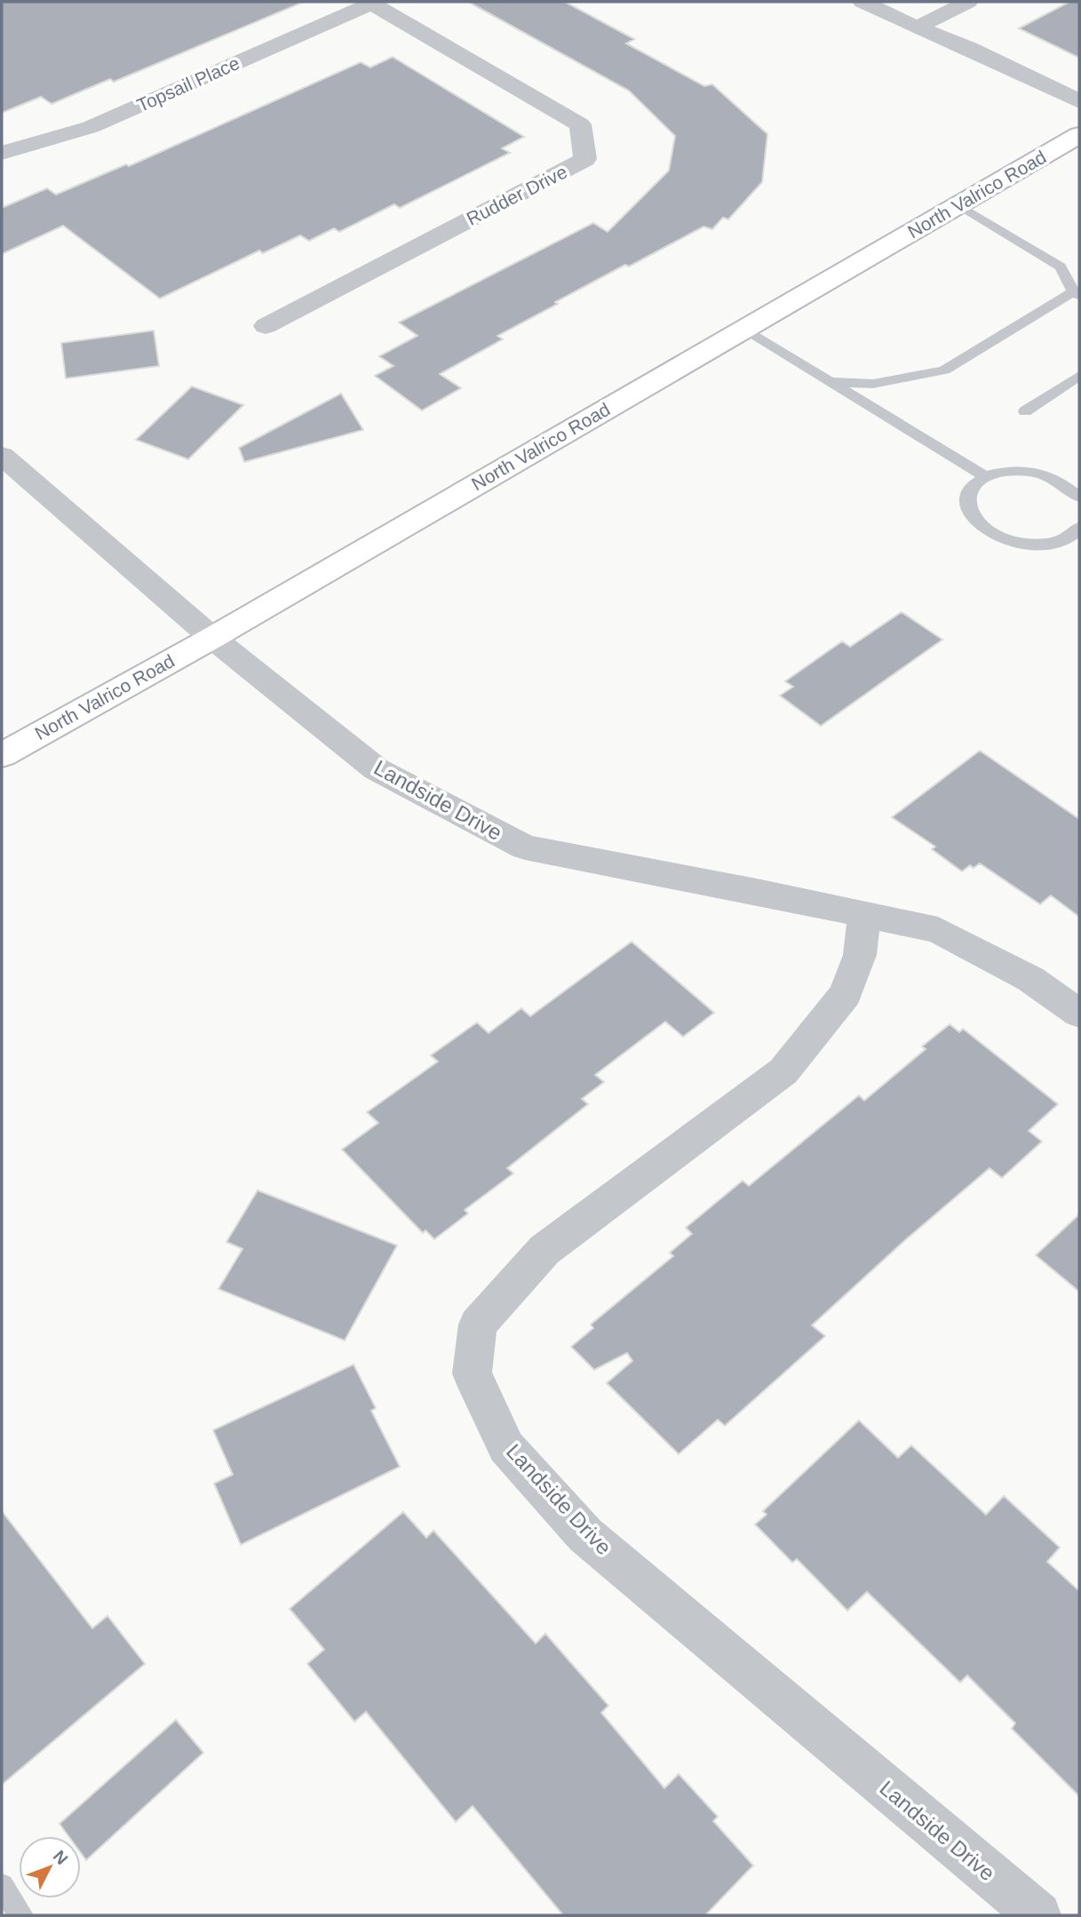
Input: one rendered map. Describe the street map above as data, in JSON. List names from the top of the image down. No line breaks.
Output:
{"streets":{"street":["Topsail Place","North Valrico Road","Rudder Drive","Landside Drive"]},"crossings":[["Topsail Place","Rudder Drive"],["North Valrico Road","Landside Drive"]],"north":"top right"}
